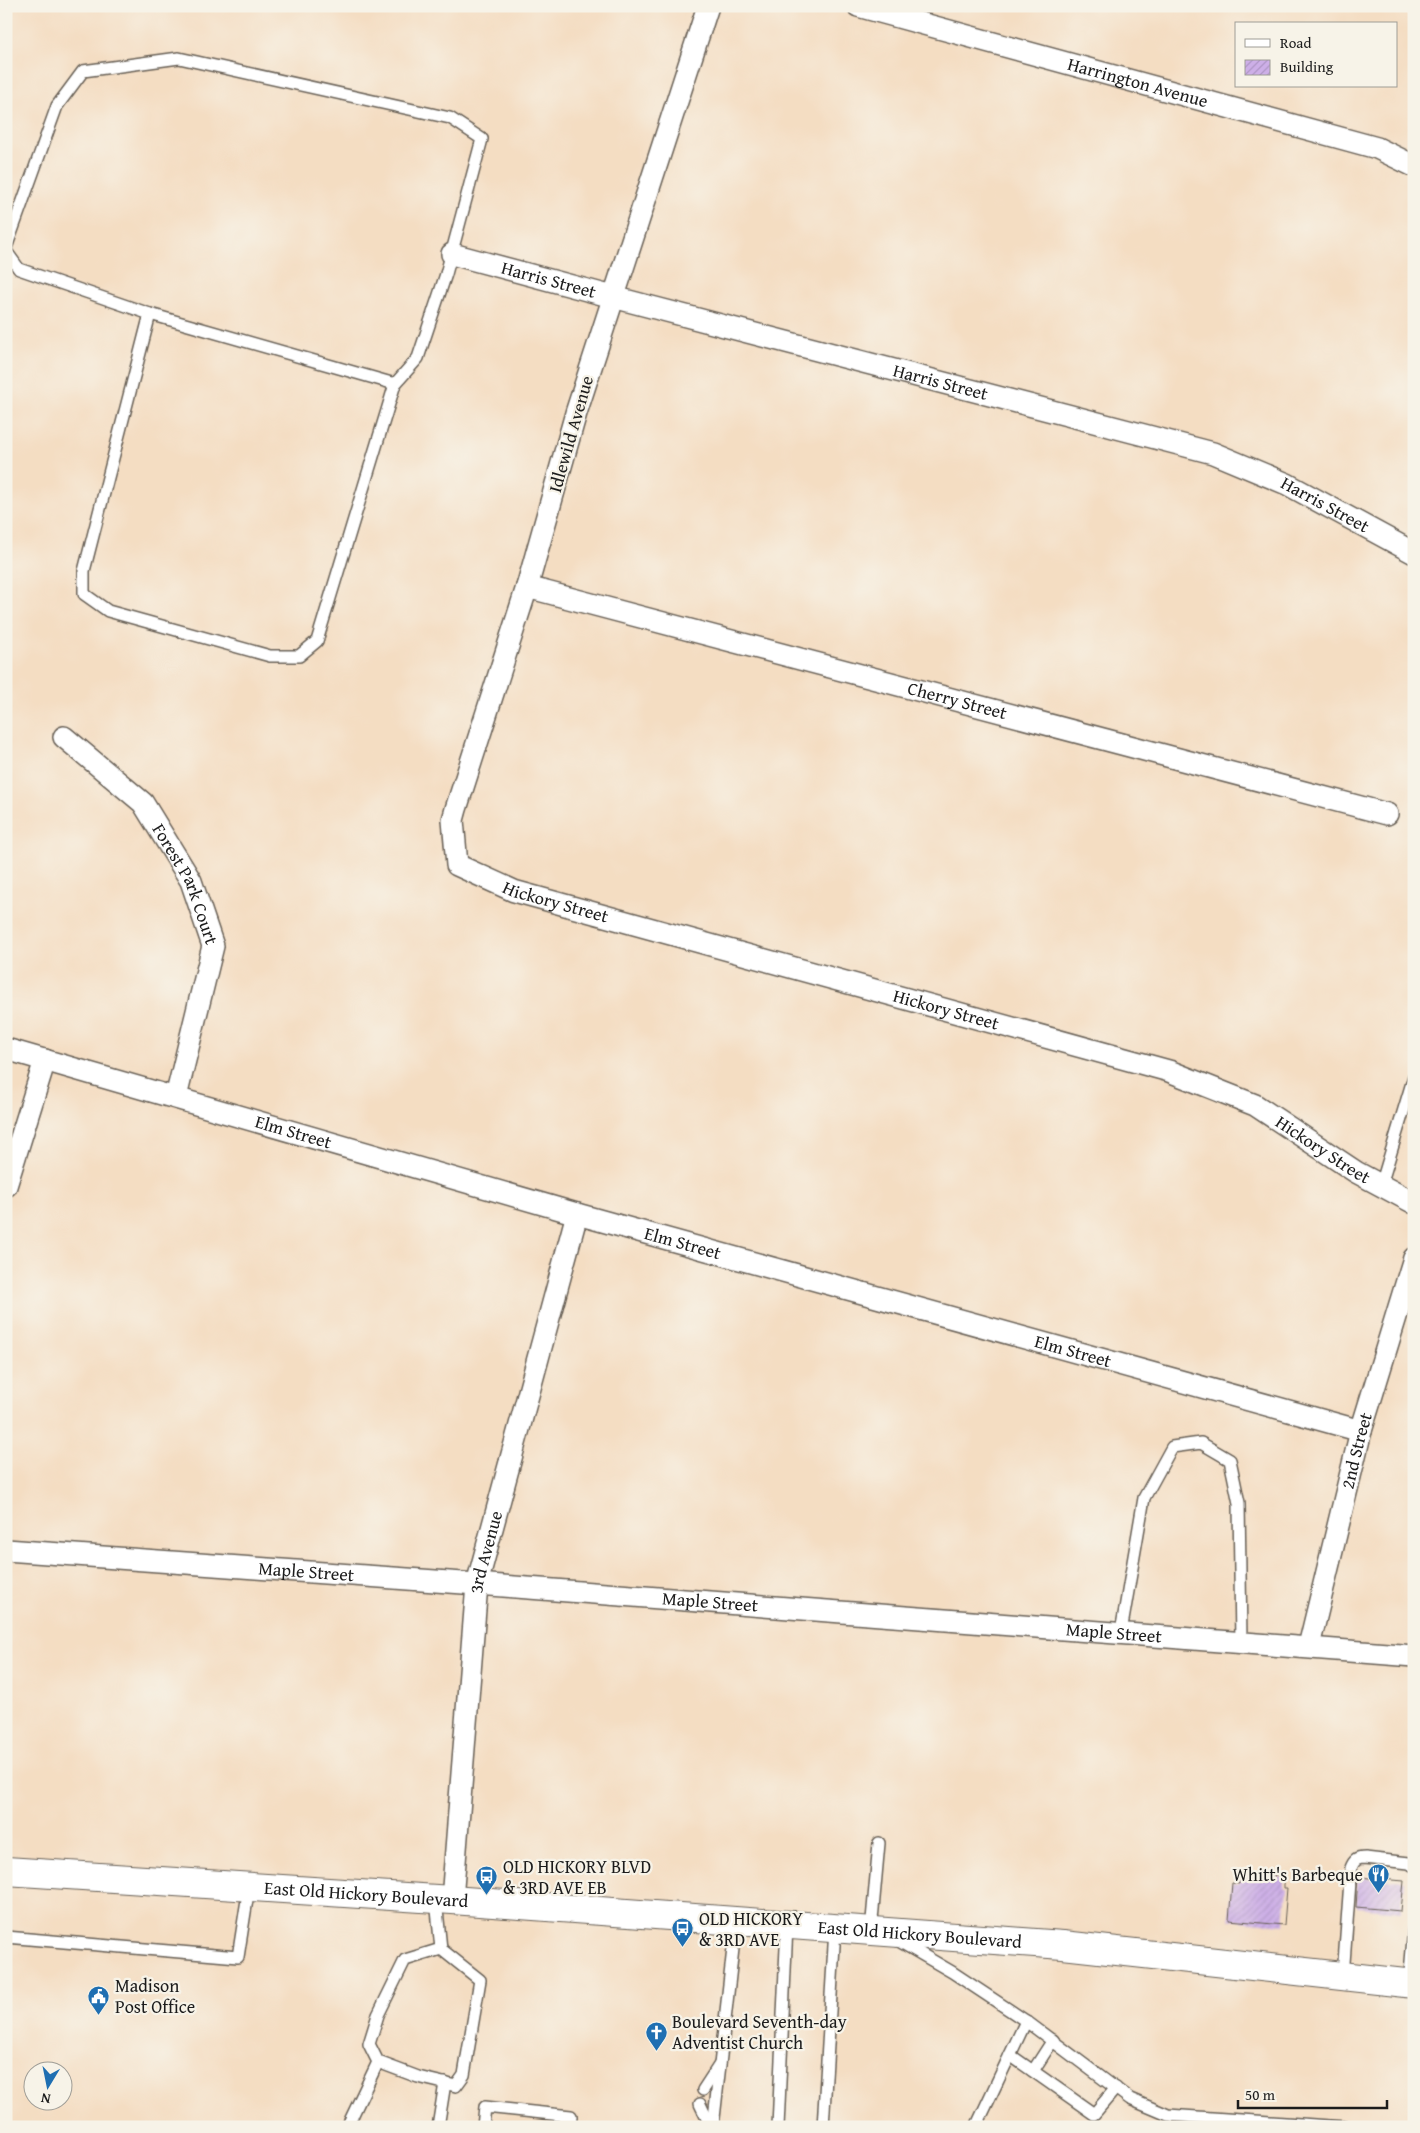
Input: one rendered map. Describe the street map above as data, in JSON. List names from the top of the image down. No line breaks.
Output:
{"streets":{"street":["Harrington Avenue","Harris Street","Idlewild Avenue","Cherry Street","Forest Park Court","Hickory Street","Elm Street","2nd Street","3rd Avenue","Maple Street","East Old Hickory Boulevard"]},"crossings":[["Harris Street","Idlewild Avenue"],["Idlewild Avenue","Cherry Street"],["Idlewild Avenue","Hickory Street"],["Forest Park Court","Elm Street"],["Elm Street","2nd Street"],["Elm Street","3rd Avenue"],["2nd Street","Maple Street"],["3rd Avenue","Maple Street"],["3rd Avenue","East Old Hickory Boulevard"]],"places":{"restaurant":["Whitt's Barbeque"],"bus stop":["OLD HICKORY BLVD & 3RD AVE EB","OLD HICKORY & 3RD AVE"],"public building":["Madison Post Office"],"church":["Boulevard Seventh-day Adventist Church"]},"legend":["Road","Building"],"scale_bar":"50 m","north":"bottom"}
